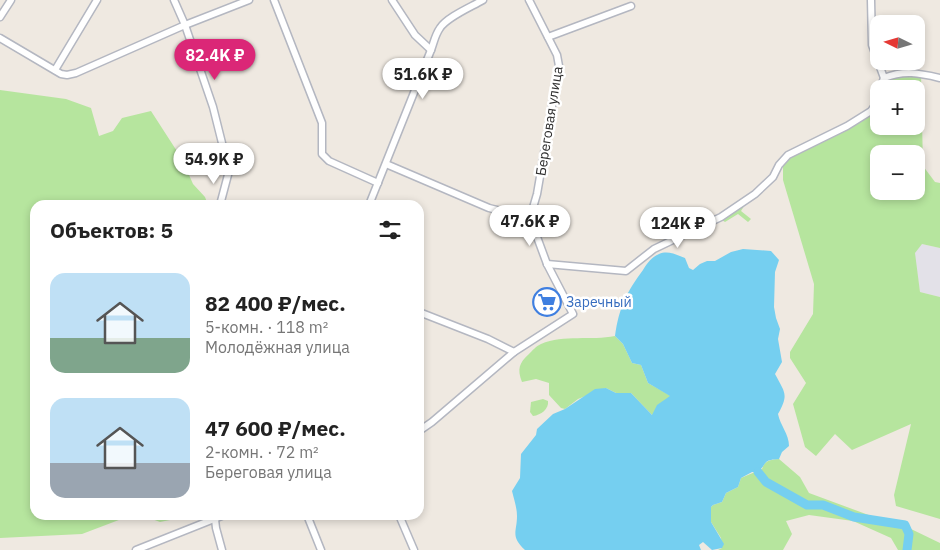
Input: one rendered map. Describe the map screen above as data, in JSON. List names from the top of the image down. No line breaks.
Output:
{"streets":{"street":["Береговая улица"]},"places":{"supermarket":["Заречный"]},"north":"left","page":{"map_buttons":["+","−"],"price":["82.4K ₽","51.6K ₽","54.9K ₽","47.6K ₽","124K ₽"],"heading":"Объектов: 5","list":[{"name":"82 400 ₽/мес.","note":"5-комн. · 118 m² · Молодёжная улица"},{"name":"47 600 ₽/мес.","note":"2-комн. · 72 m² · Береговая улица"}]}}
